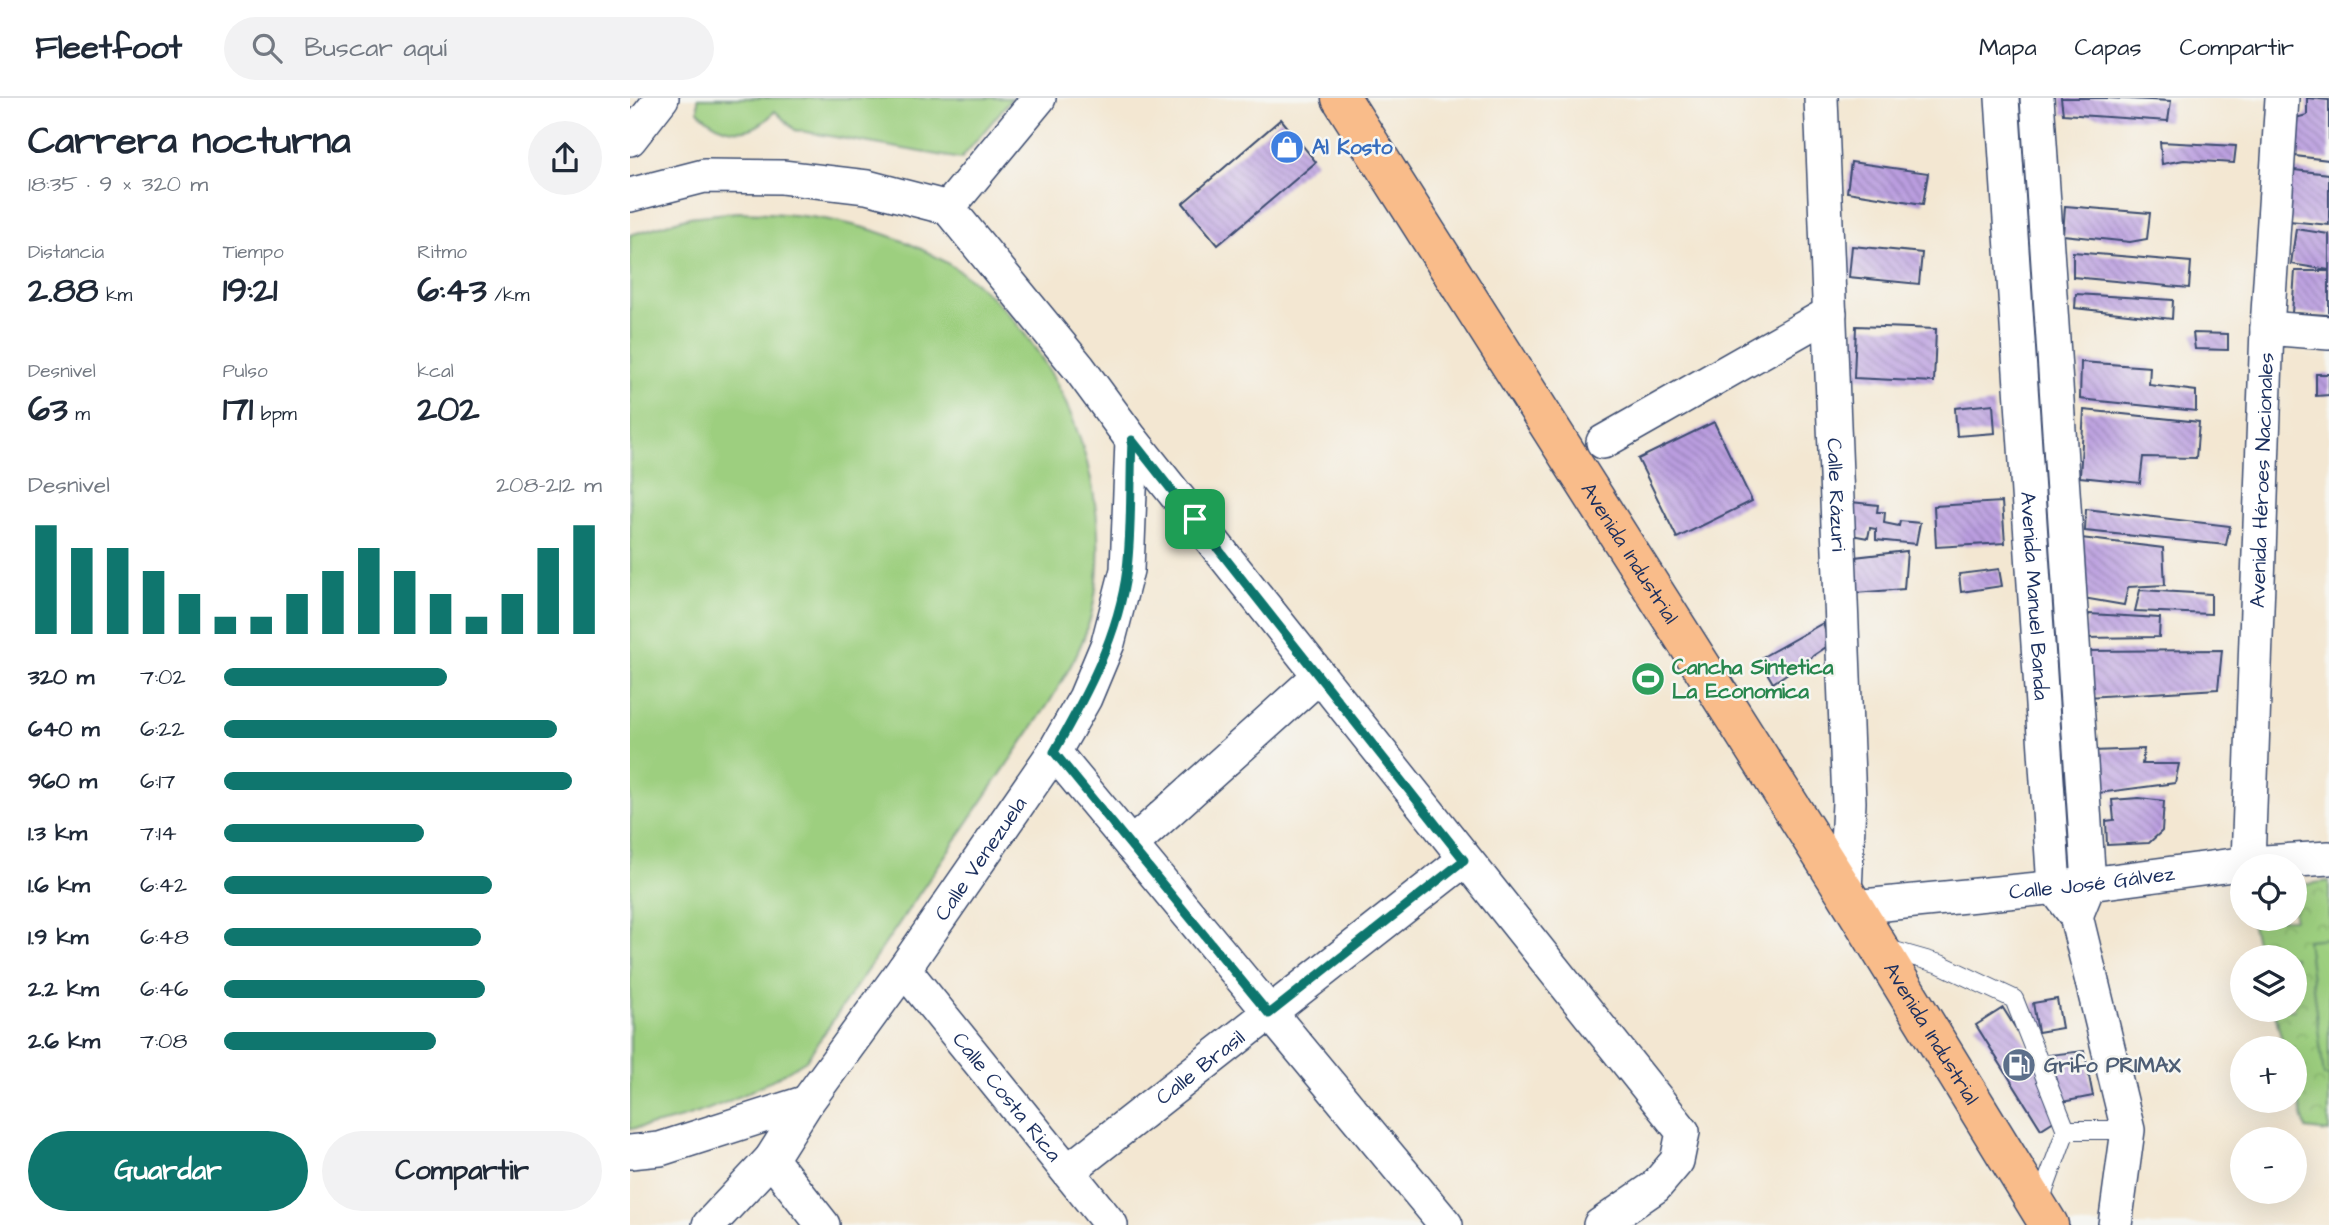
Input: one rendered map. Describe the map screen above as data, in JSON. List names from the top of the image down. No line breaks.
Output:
{"streets":{"highway":["Avenida Industrial"],"street":["Avenida Héroes Nacionales","Calle Rázuri","Avenida Manuel Banda","Calle Venezuela","Calle José Gálvez","Calle Brasil","Calle Costa Rica"]},"crossings":[["Calle Rázuri","Avenida Industrial"],["Calle Rázuri","Calle José Gálvez"],["Avenida Industrial","Calle José Gálvez"],["Avenida Manuel Banda","Calle José Gálvez"],["Calle Venezuela","Calle Costa Rica"],["Calle Brasil","Calle Costa Rica"]],"places":{"shop":["Al Kosto"],"sports":["Cancha Sintetica La Economica"],"fuel station":["Grifo PRIMAX"]},"page":{"header":"Fleetfoot","search":"Buscar aquí","nav":["Mapa","Capas","Compartir"],"heading":["Carrera nocturna","18:35 · 9 × 320 m"],"stats":[["Distancia","2.88 km"],["Tiempo","19:21"],["Ritmo","6:43 /km"],["Desnivel","63 m"],["Pulso","171 bpm"],["kcal","202"]],"chart":["Desnivel","208–212 m"],"list":[{"name":"320 m","note":"7:02"},{"name":"640 m","note":"6:22"},{"name":"960 m","note":"6:17"},{"name":"1.3 km","note":"7:14"},{"name":"1.6 km","note":"6:42"},{"name":"1.9 km","note":"6:48"},{"name":"2.2 km","note":"6:46"},{"name":"2.6 km","note":"7:08"}],"map_buttons":["+","−"],"buttons":["Guardar","Compartir"]}}
